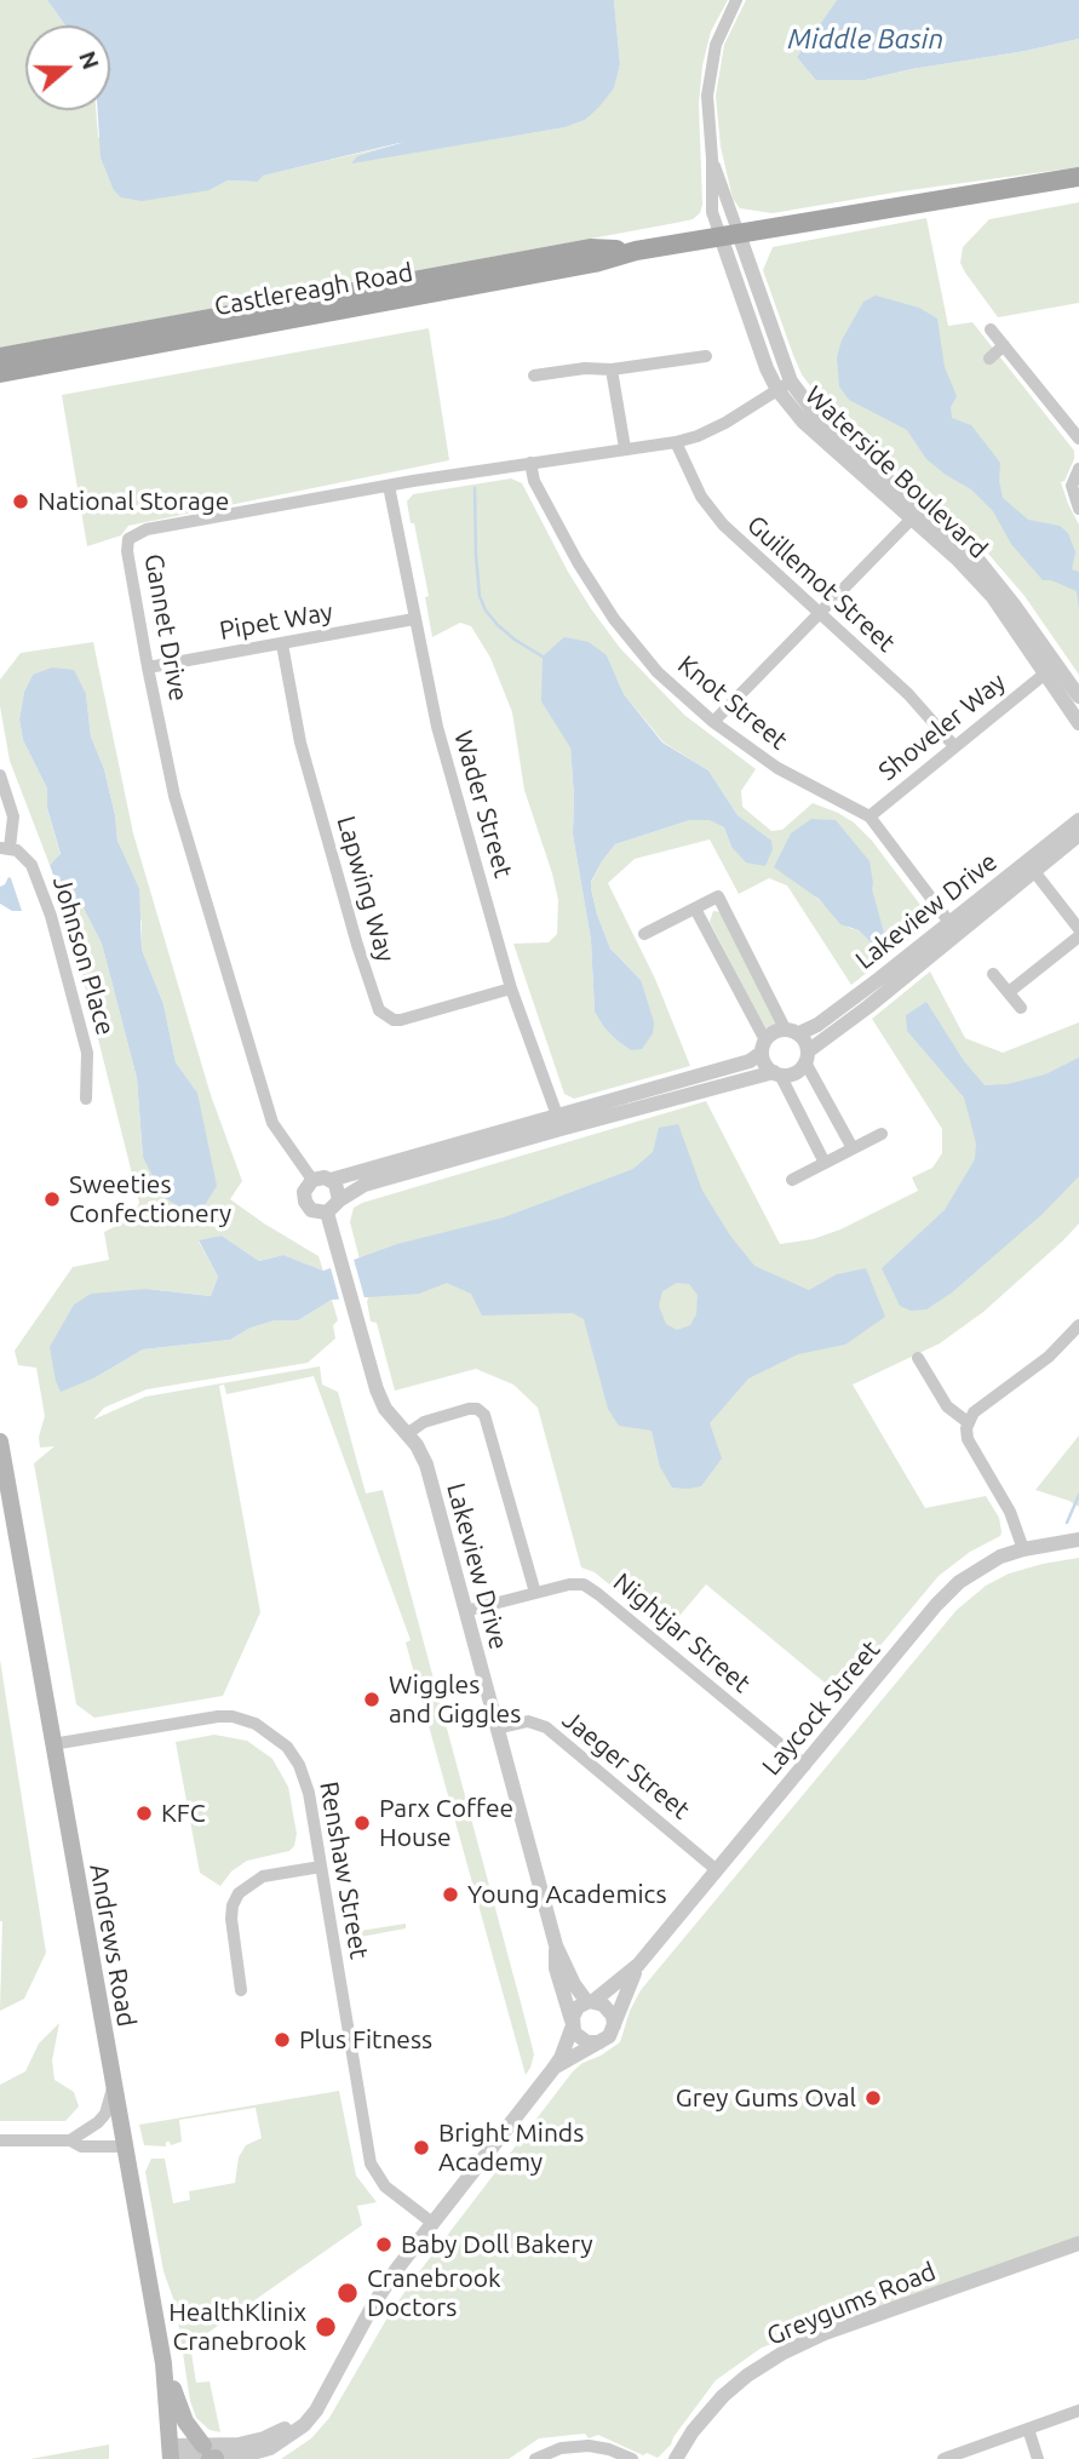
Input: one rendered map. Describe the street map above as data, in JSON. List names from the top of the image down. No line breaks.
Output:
{"streets":{"main road":["Castlereagh Road","Andrews Road"],"street":["Waterside Boulevard","Guillemot Street","Pipet Way","Gannet Drive","Knot Street","Shoveler Way","Wader Street","Lapwing Way","Lakeview Drive","Johnson Place","Nightjar Street","Laycock Street","Jaeger Street","Renshaw Street","Greygums Road"]},"crossings":[["Castlereagh Road","Waterside Boulevard"],["Waterside Boulevard","Gannet Drive"],["Waterside Boulevard","Shoveler Way"],["Guillemot Street","Gannet Drive"],["Guillemot Street","Shoveler Way"],["Pipet Way","Gannet Drive"],["Pipet Way","Wader Street"],["Pipet Way","Lapwing Way"],["Gannet Drive","Knot Street"],["Gannet Drive","Wader Street"],["Gannet Drive","Lakeview Drive"],["Knot Street","Shoveler Way"],["Knot Street","Lakeview Drive"],["Wader Street","Lapwing Way"],["Lakeview Drive","Nightjar Street"],["Lakeview Drive","Laycock Street"],["Lakeview Drive","Jaeger Street"],["Nightjar Street","Laycock Street"],["Laycock Street","Jaeger Street"],["Renshaw Street","Andrews Road"]],"water":["Middle Basin"],"places":["National Storage","Sweeties Confectionery","Wiggles and Giggles","KFC","Parx Coffee House","Young Academics","Plus Fitness","Grey Gums Oval","Bright Minds Academy","Baby Doll Bakery","Cranebrook Doctors","HealthKlinix Cranebrook"],"north":"right"}
